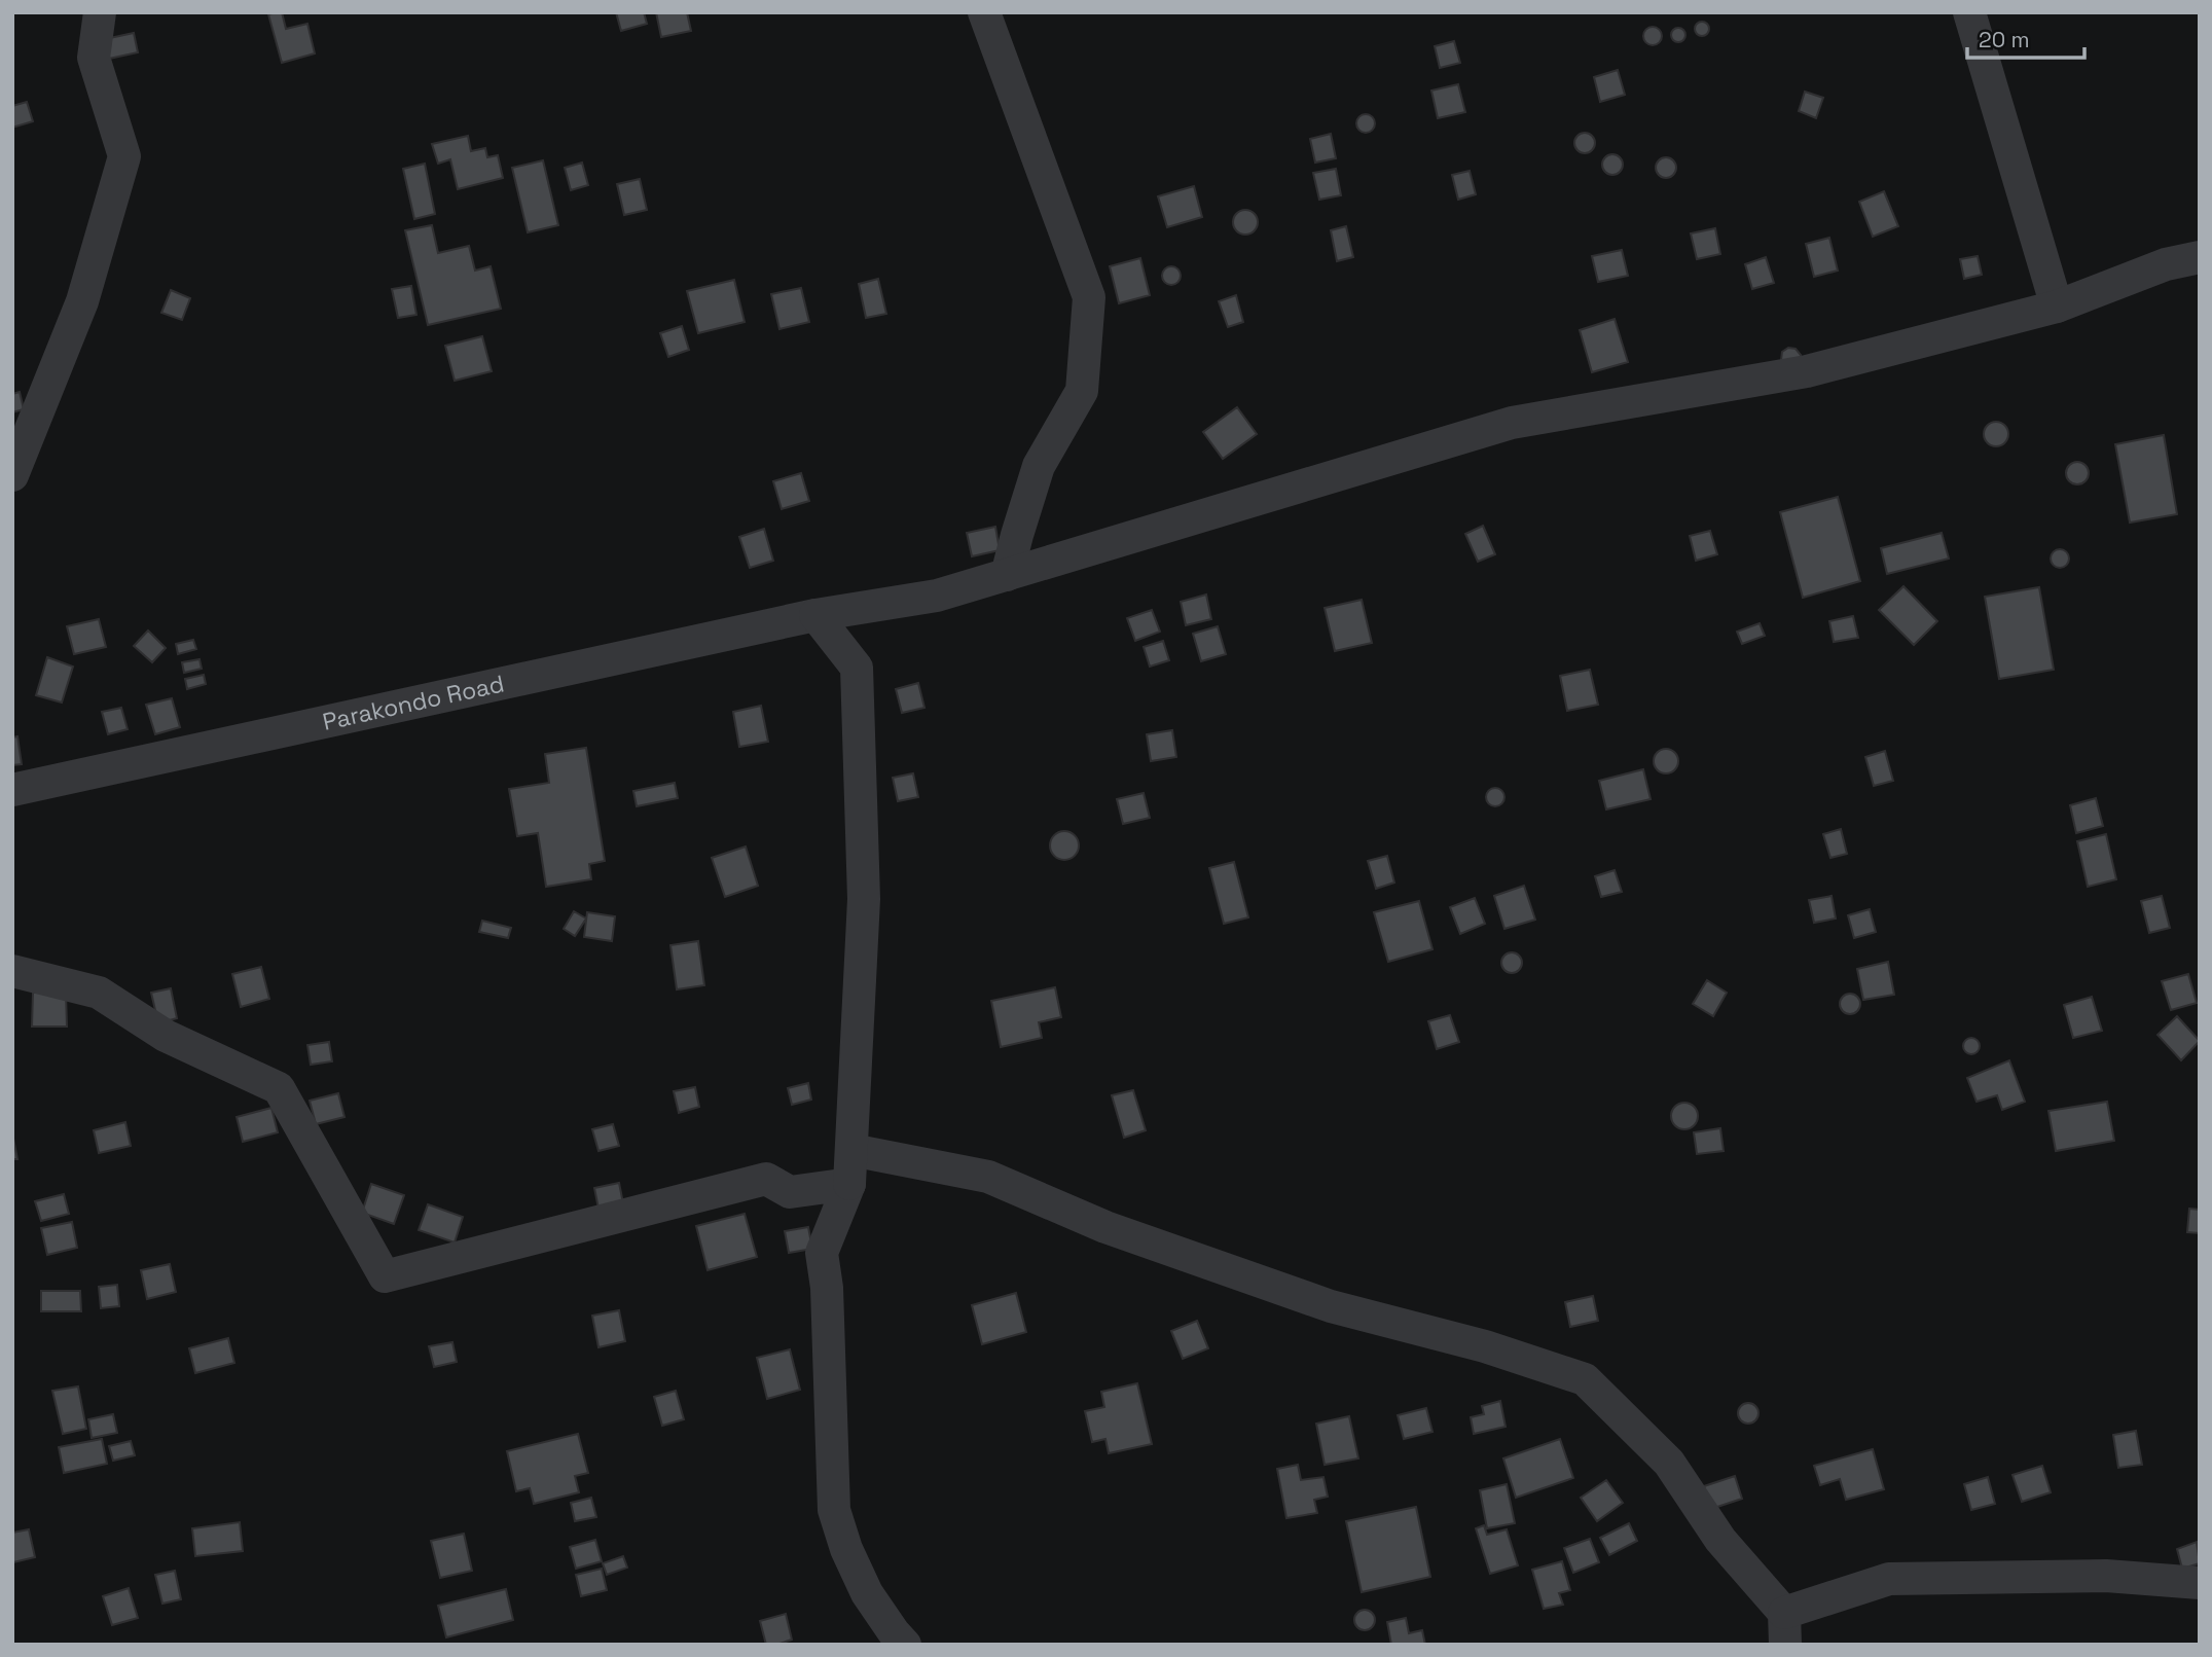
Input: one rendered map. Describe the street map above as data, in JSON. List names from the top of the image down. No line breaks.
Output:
{"streets":{"street":["Parakondo Road"]},"scale_bar":"20 m"}
